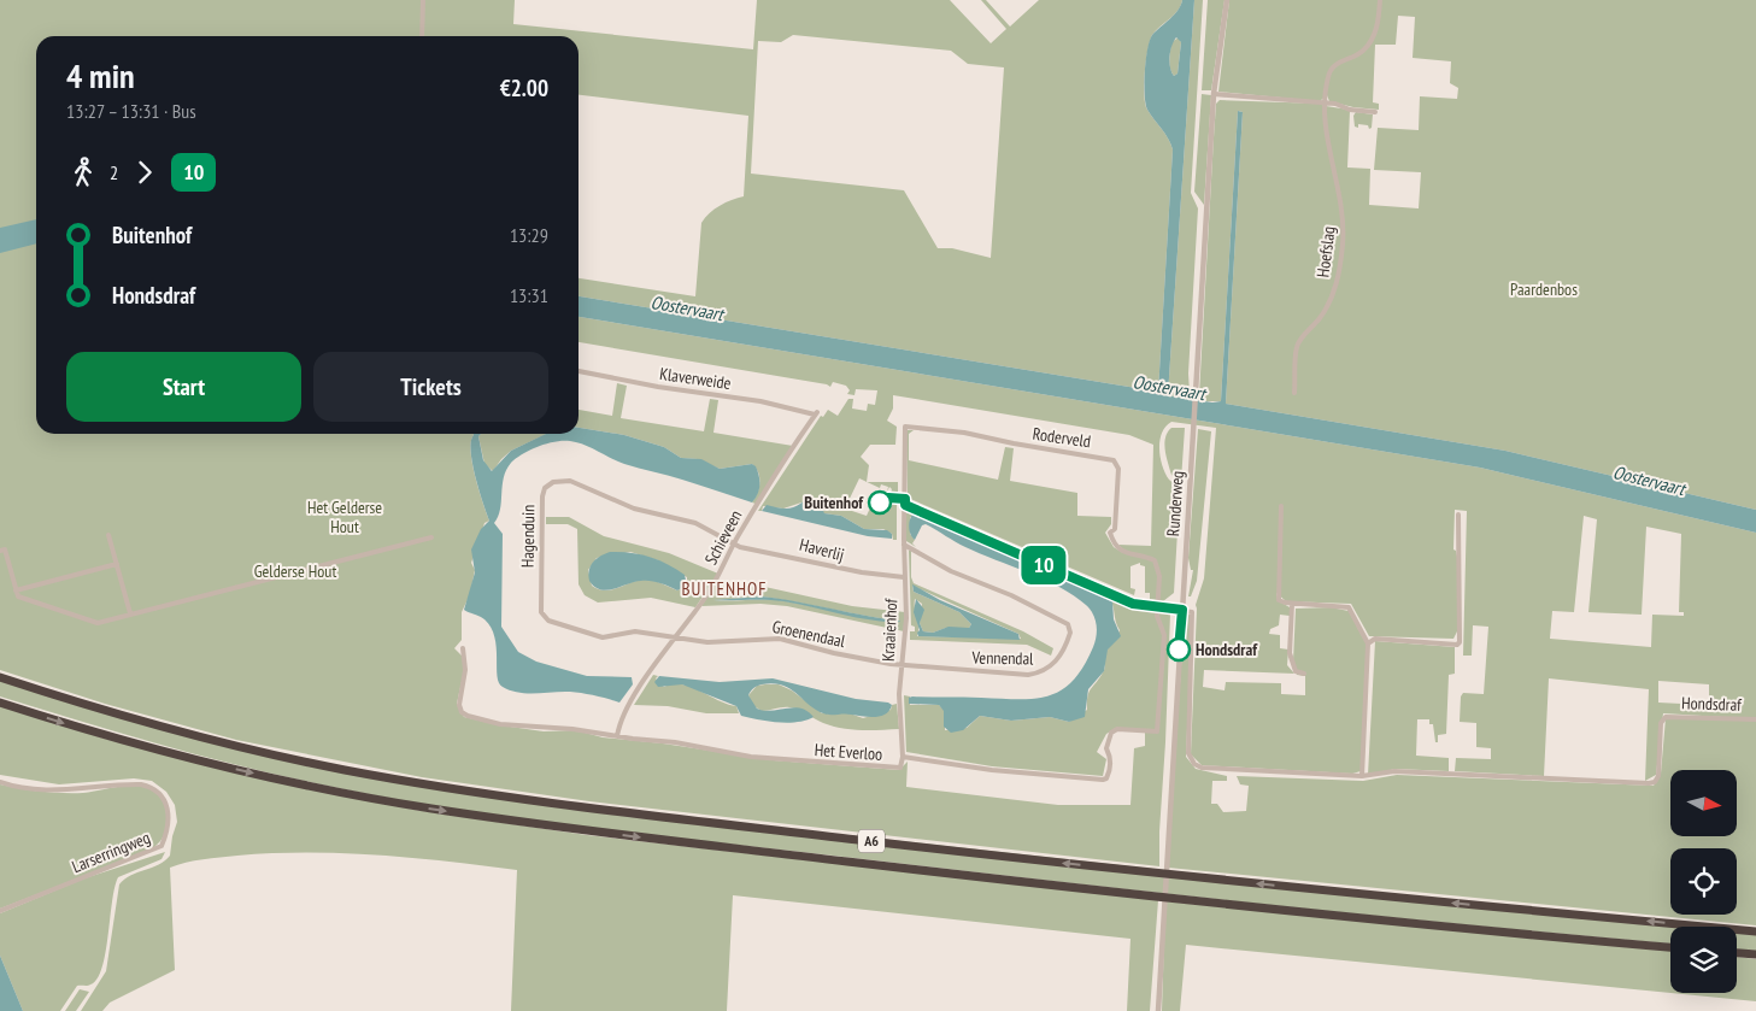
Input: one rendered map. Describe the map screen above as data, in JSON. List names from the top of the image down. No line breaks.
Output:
{"streets":{"highway":["A6"],"street":["Hoefslag","Klaverweide","Roderveld","Runderweg","Hagenduin","Schieveen","Haverlij","Kraaienhof","Groenendaal","Vennendal","Hondsdraf","Het Everloo","Larserringweg"]},"crossings":[["Klaverweide","Schieveen"],["Roderveld","Kraaienhof"],["Roderveld","Het Everloo"],["Runderweg","Hondsdraf"],["Hagenduin","Schieveen"],["Hagenduin","Haverlij"],["Hagenduin","Groenendaal"],["Schieveen","Haverlij"],["Schieveen","Groenendaal"],["Schieveen","Het Everloo"],["Haverlij","Kraaienhof"],["Kraaienhof","Groenendaal"],["Kraaienhof","Vennendal"],["Kraaienhof","Het Everloo"],["Groenendaal","Vennendal"]],"districts":["BUITENHOF"],"water":["Oostervaart"],"parks":["Paardenbos","Het Gelderse Hout","Gelderse Hout"],"places":["Buitenhof","Hondsdraf"],"lines":["bus line 10"],"north":"right","page":{"on_map":"10","heading":["4 min","13:27 – 13:31 · Bus","€2.00"],"legs":["2","10"],"list":[{"name":"Buitenhof","value":"13:29"},{"name":"Hondsdraf","value":"13:31"}],"buttons":["Start","Tickets"]}}
